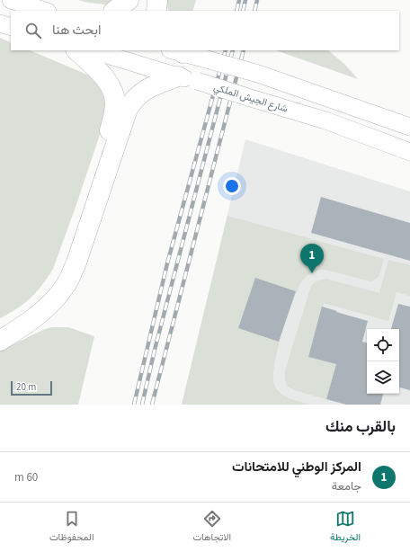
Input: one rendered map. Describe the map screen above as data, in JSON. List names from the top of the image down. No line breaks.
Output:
{"streets":{"main road":["شارع الجيش الملكي"]},"scale_bar":"20 m","page":{"search":"ابحث هنا","pins":"1","scale":"20 m","heading":"بالقرب منك","list":[{"mark":"1","name":"المركز الوطني للامتحانات","note":"جامعة","value":"60 m"}],"nav":["الخريطة","الاتجاهات","المحفوظات"]}}
